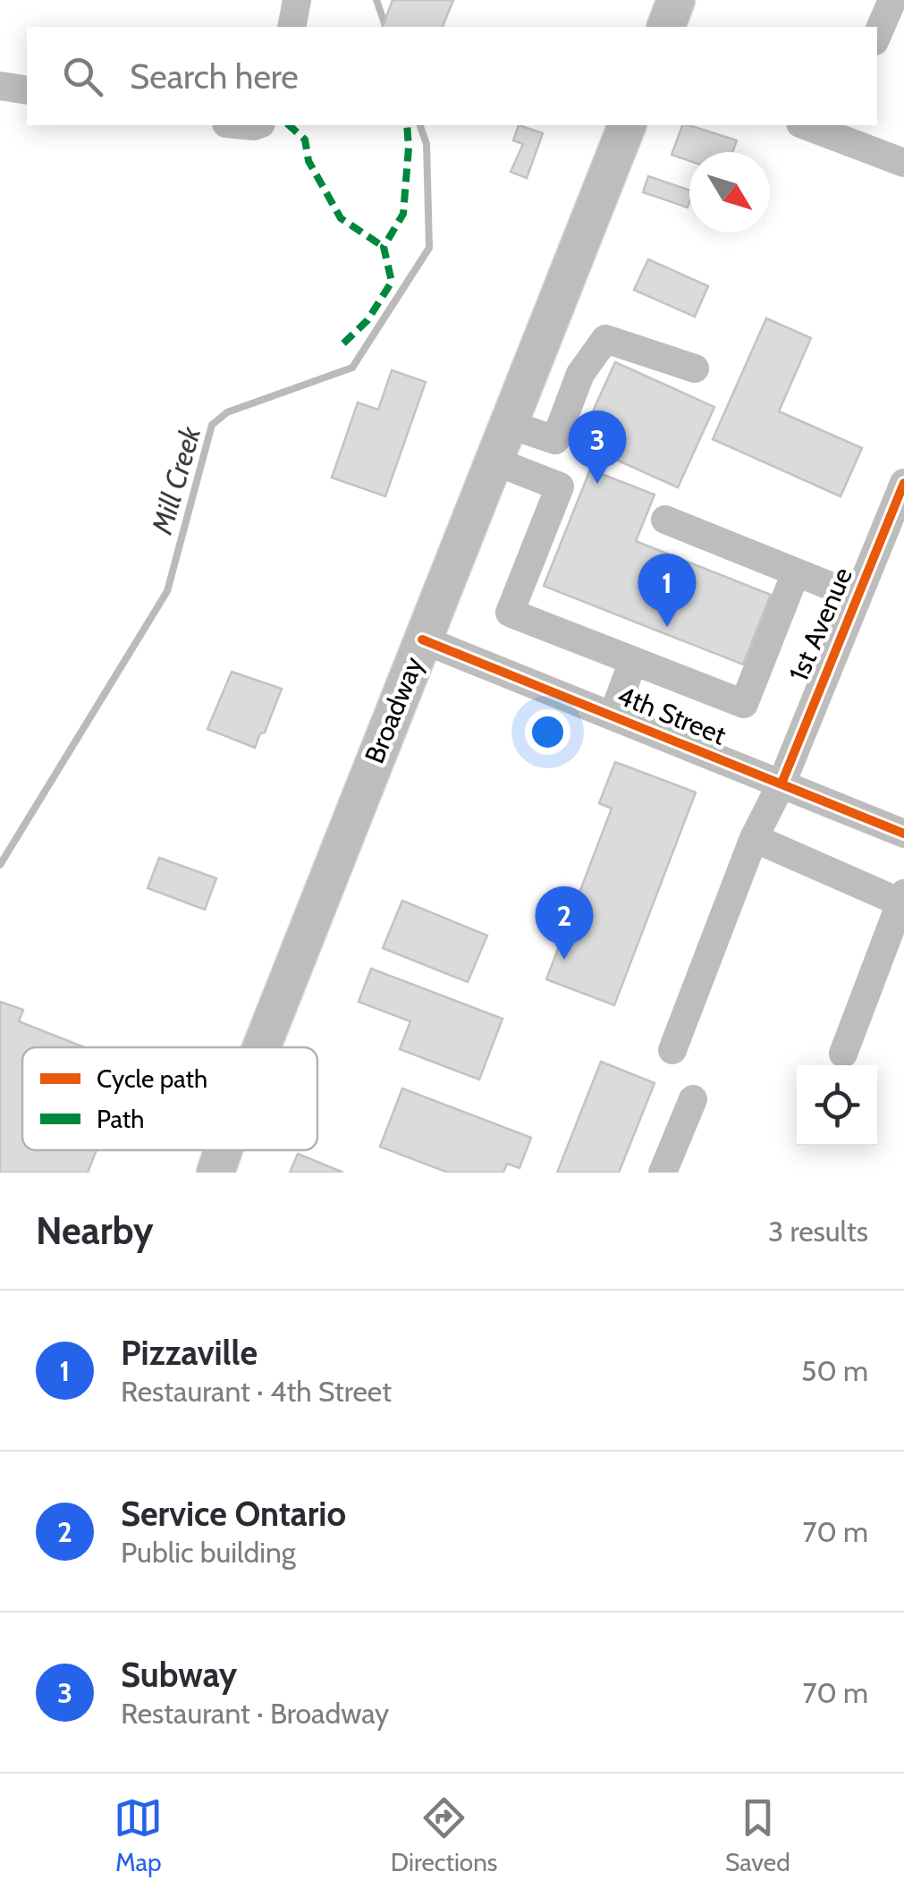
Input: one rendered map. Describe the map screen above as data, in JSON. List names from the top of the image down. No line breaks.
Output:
{"streets":{"main road":["Broadway"],"street":["1st Avenue","4th Street"]},"crossings":[["1st Avenue","4th Street"],["Broadway","4th Street"]],"water":["Mill Creek"],"legend":["Cycle path","Path"],"north":"bottom right","page":{"search":"Search here","pins":["3","1","2"],"heading":["Nearby","3 results"],"list":[{"mark":"1","name":"Pizzaville","note":"Restaurant · 4th Street","value":"50 m"},{"mark":"2","name":"Service Ontario","note":"Public building","value":"70 m"},{"mark":"3","name":"Subway","note":"Restaurant · Broadway","value":"70 m"}],"nav":["Map","Directions","Saved"]}}
